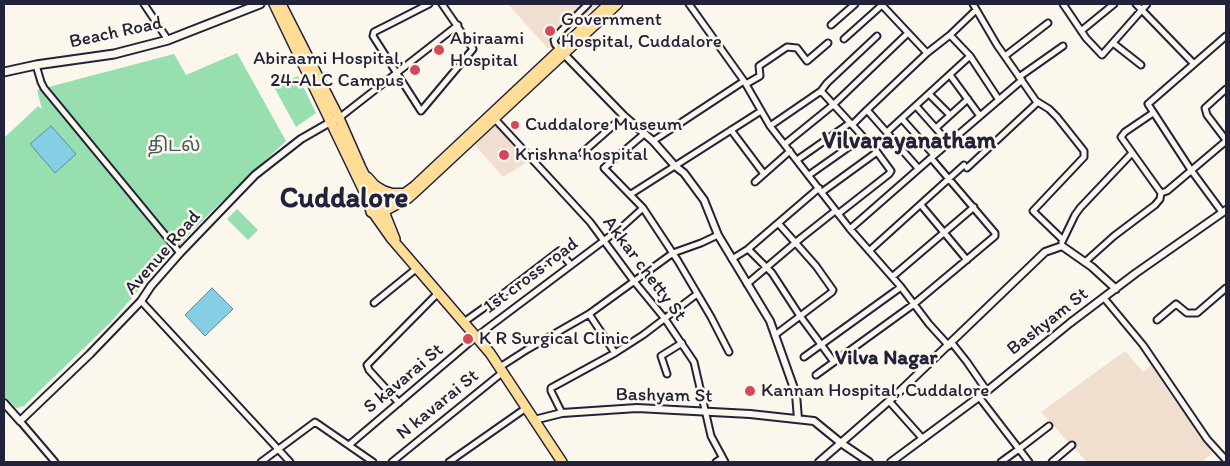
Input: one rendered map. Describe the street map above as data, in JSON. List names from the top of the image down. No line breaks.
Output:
{"streets":{"main road":["Beach Road"],"street":["Avenue Road","Akkar chetty St","1st cross road","Bashyam St","S kavarai St","N kavarai St"]},"crossings":[["Akkar chetty St","1st cross road"],["Akkar chetty St","Bashyam St"],["Akkar chetty St","N kavarai St"],["1st cross road","S kavarai St"]],"districts":["Vilvarayanatham","Cuddalore","Vilva Nagar"],"parks":["திடல்"],"places":["Government Hospital, Cuddalore","Abiraami Hospital","Abiraami Hospital, 24-ALC Campus","Cuddalore Museum","Krishna hospital","K R Surgical Clinic","Kannan Hospital, Cuddalore"]}
